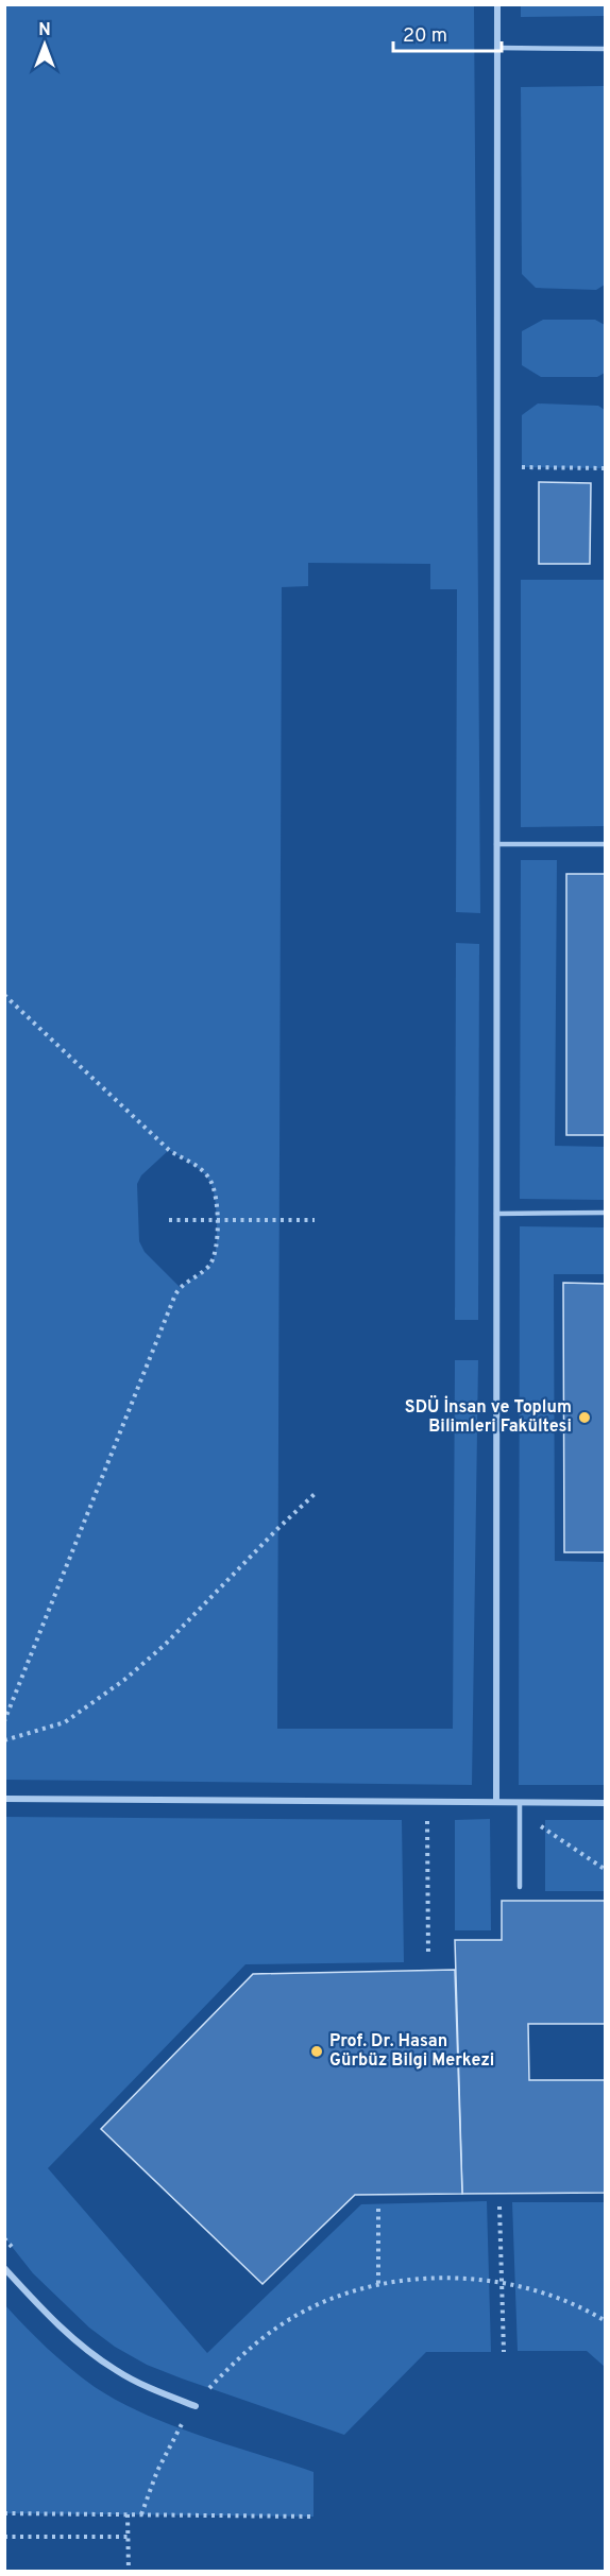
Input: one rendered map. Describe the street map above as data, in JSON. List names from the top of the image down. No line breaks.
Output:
{"places":["SDÜ İnsan ve Toplum Bilimleri Fakültesi","Prof. Dr. Hasan Gürbüz Bilgi Merkezi"],"scale_bar":"20 m","north":"top"}
